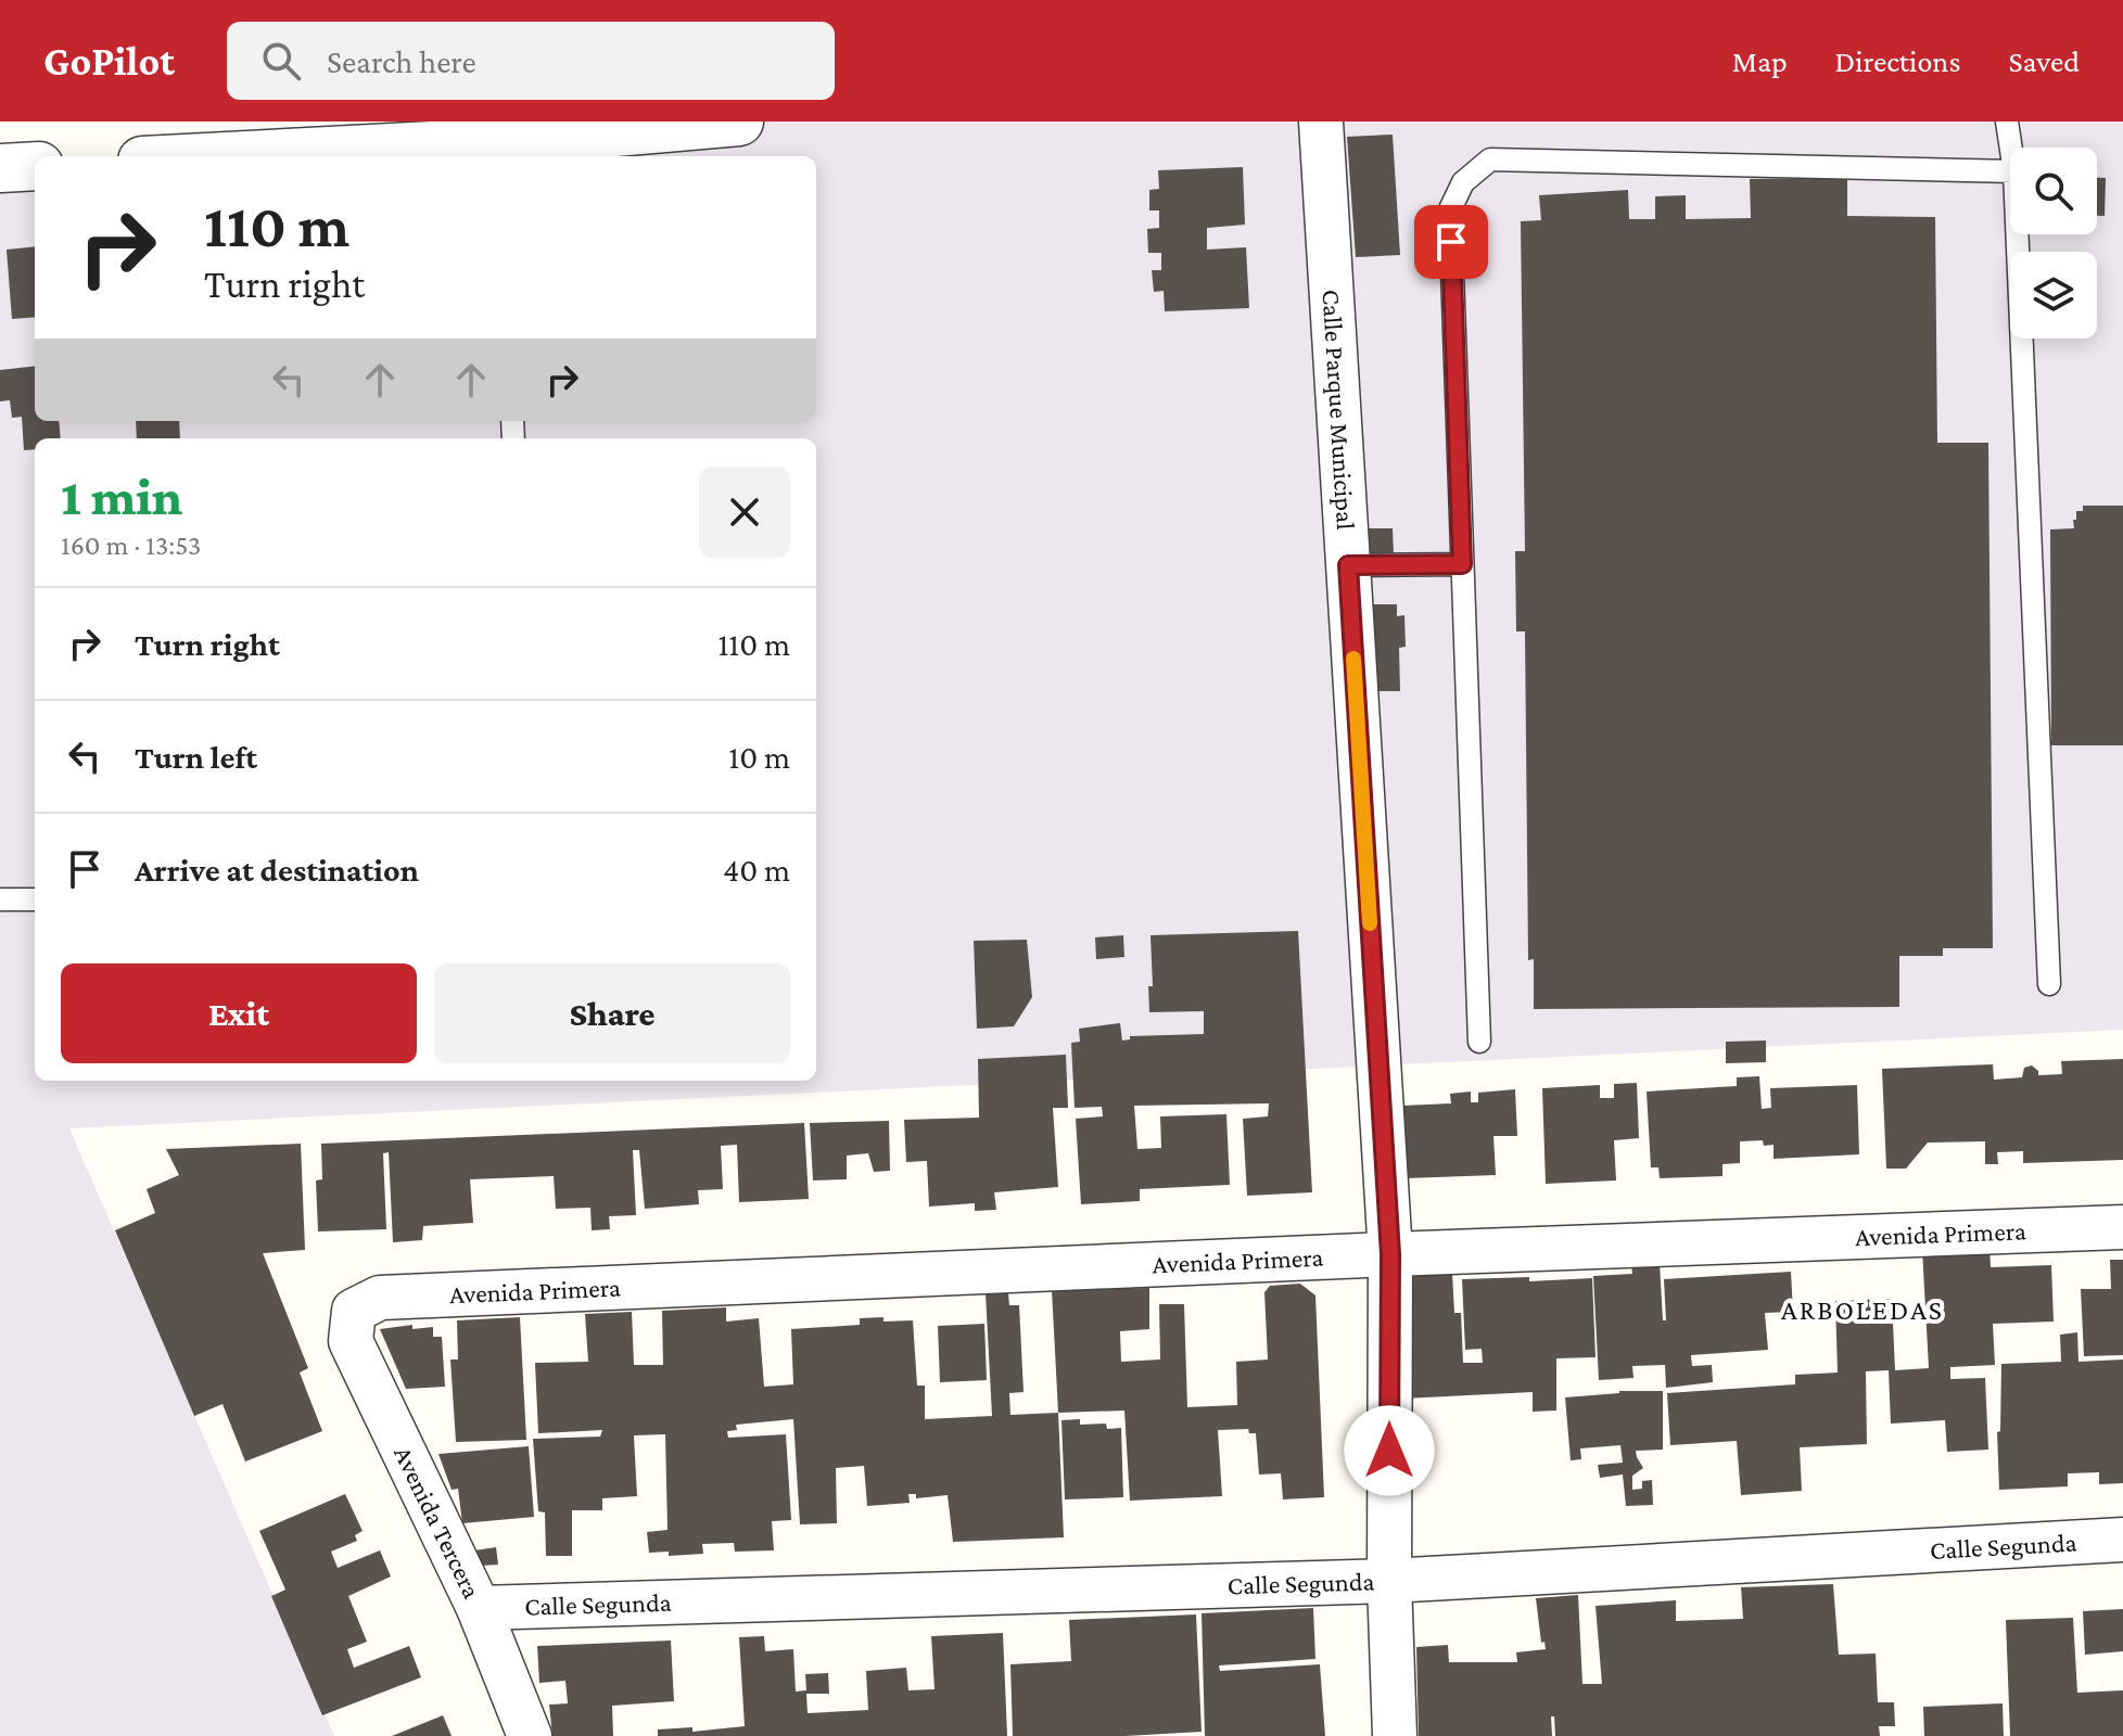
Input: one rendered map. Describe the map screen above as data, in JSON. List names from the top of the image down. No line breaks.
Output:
{"streets":{"street":["Calle Parque Municipal","Avenida Primera","Avenida Tercera","Calle Segunda"]},"crossings":[["Calle Parque Municipal","Avenida Primera"],["Calle Parque Municipal","Calle Segunda"],["Avenida Primera","Avenida Tercera"],["Avenida Tercera","Calle Segunda"]],"districts":["ARBOLEDAS"],"page":{"header":"GoPilot","search":"Search here","nav":["Map","Directions","Saved"],"turn":["110 m","Turn right"],"heading":["1 min","160 m · 13:53"],"list":[{"name":"Turn right","value":"110 m"},{"name":"Turn left","value":"10 m"},{"name":"Arrive at destination","value":"40 m"}],"buttons":["Exit","Share"]}}
